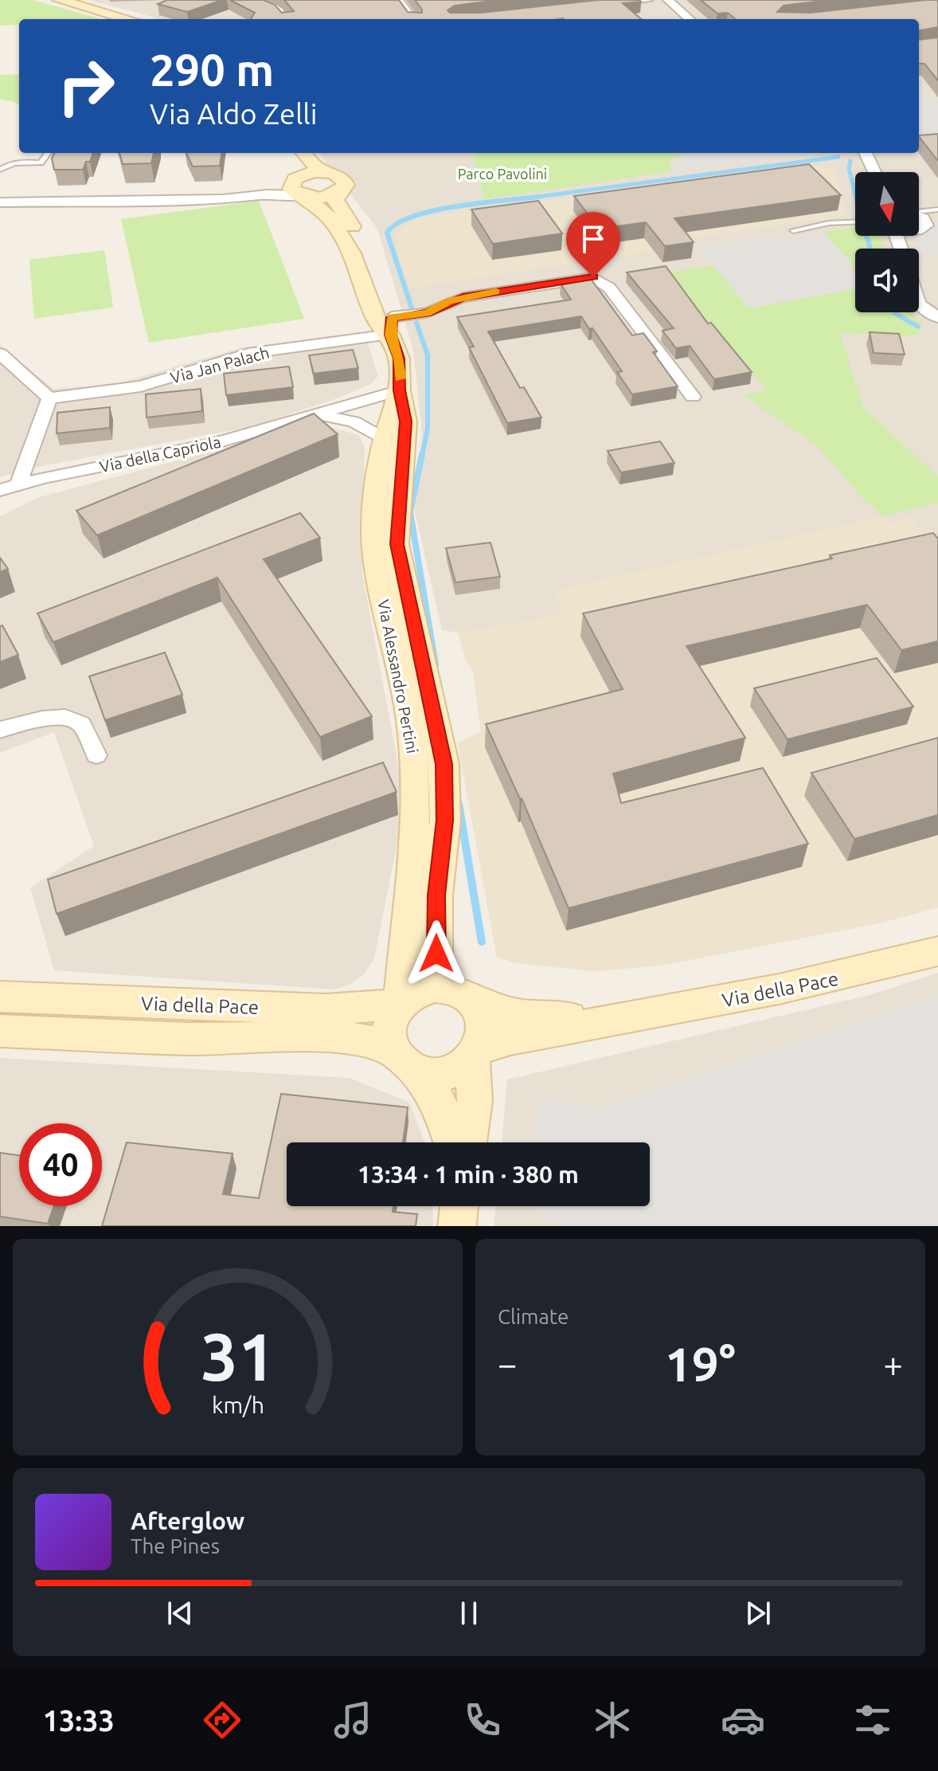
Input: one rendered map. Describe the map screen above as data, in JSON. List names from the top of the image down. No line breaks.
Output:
{"streets":{"street":["Via Jan Palach","Via della Capriola","Via Alessandro Pertini","Via della Pace"]},"crossings":[["Via Jan Palach","Via Alessandro Pertini"],["Via della Capriola","Via Alessandro Pertini"],["Via Alessandro Pertini","Via della Pace"]],"parks":["Parco Pavolini"],"north":"bottom","page":{"turn":["290 m","Via Aldo Zelli"],"limit":"40","trip":"13:34 · 1 min · 380 m","tile":"Climate","heat":["−","19°","+"],"song":["Afterglow","The Pines"],"tabs":"13:33","gauge":["31","km/h"]}}
